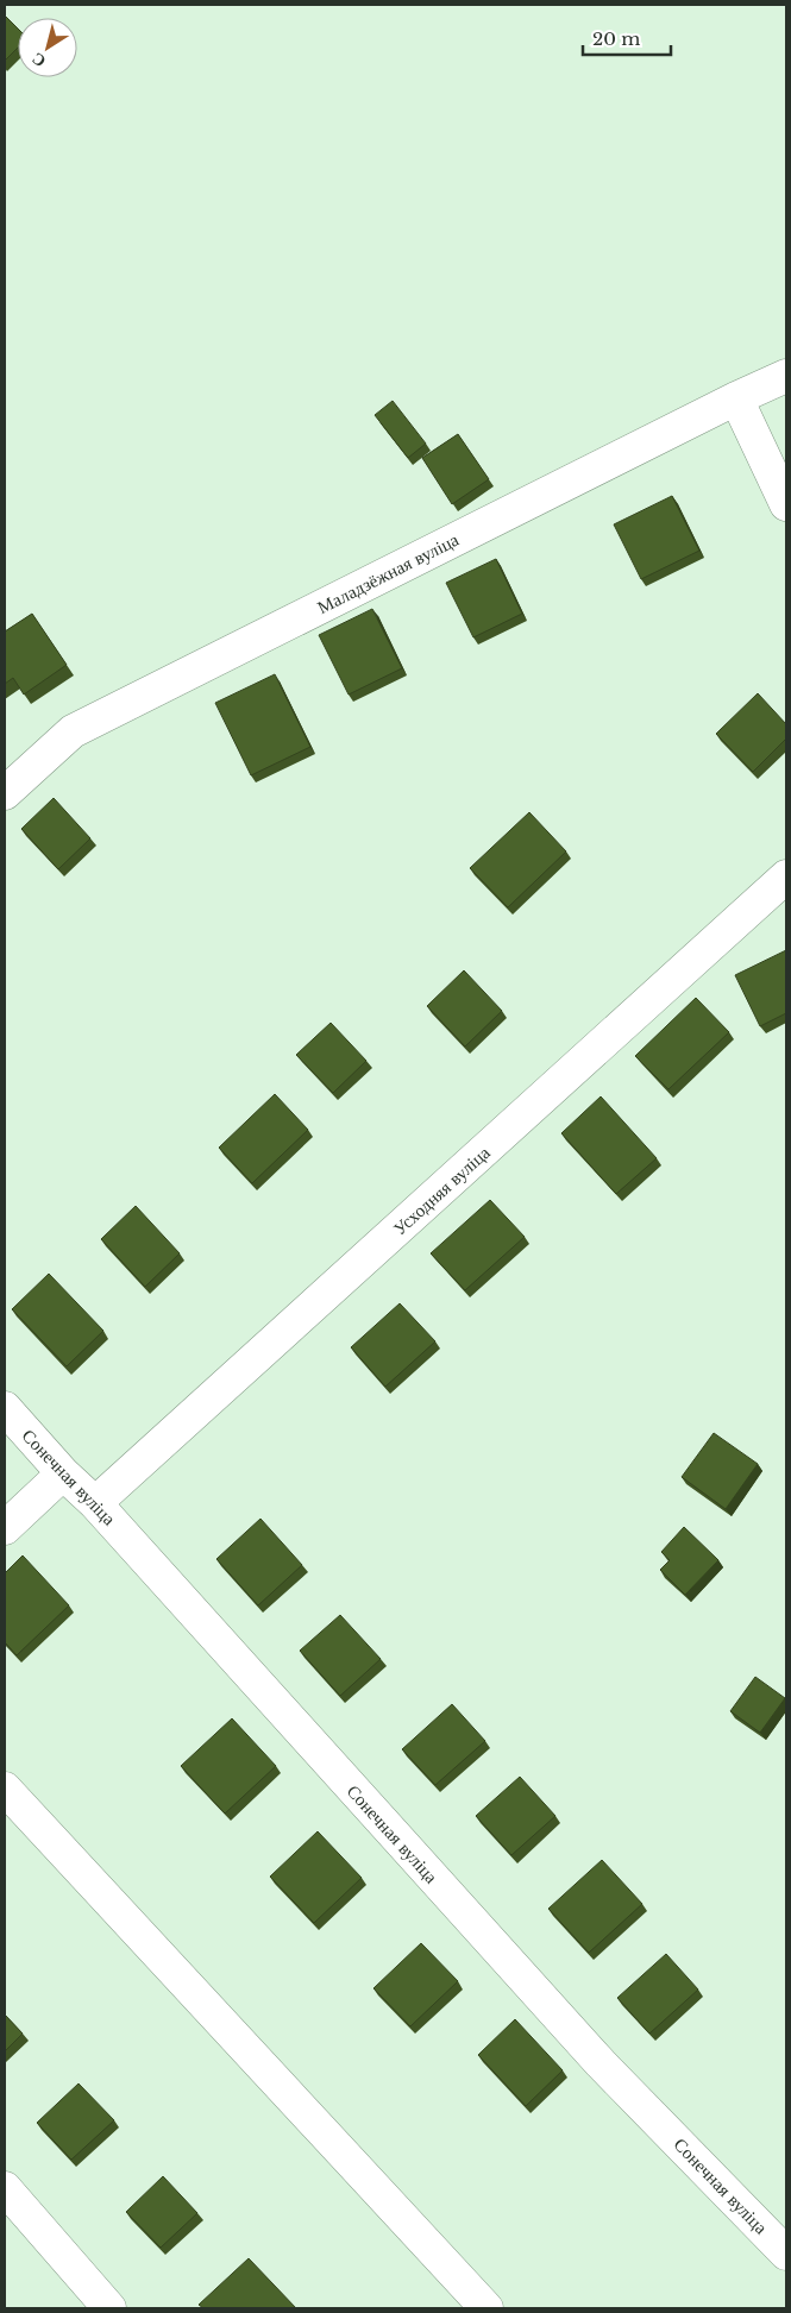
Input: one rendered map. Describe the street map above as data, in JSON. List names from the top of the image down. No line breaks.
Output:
{"streets":{"street":["Маладзёжная вуліца","Усходняя вуліца","Сонечная вуліца"]},"crossings":[["Усходняя вуліца","Сонечная вуліца"]],"scale_bar":"20 m","north":"bottom left"}
